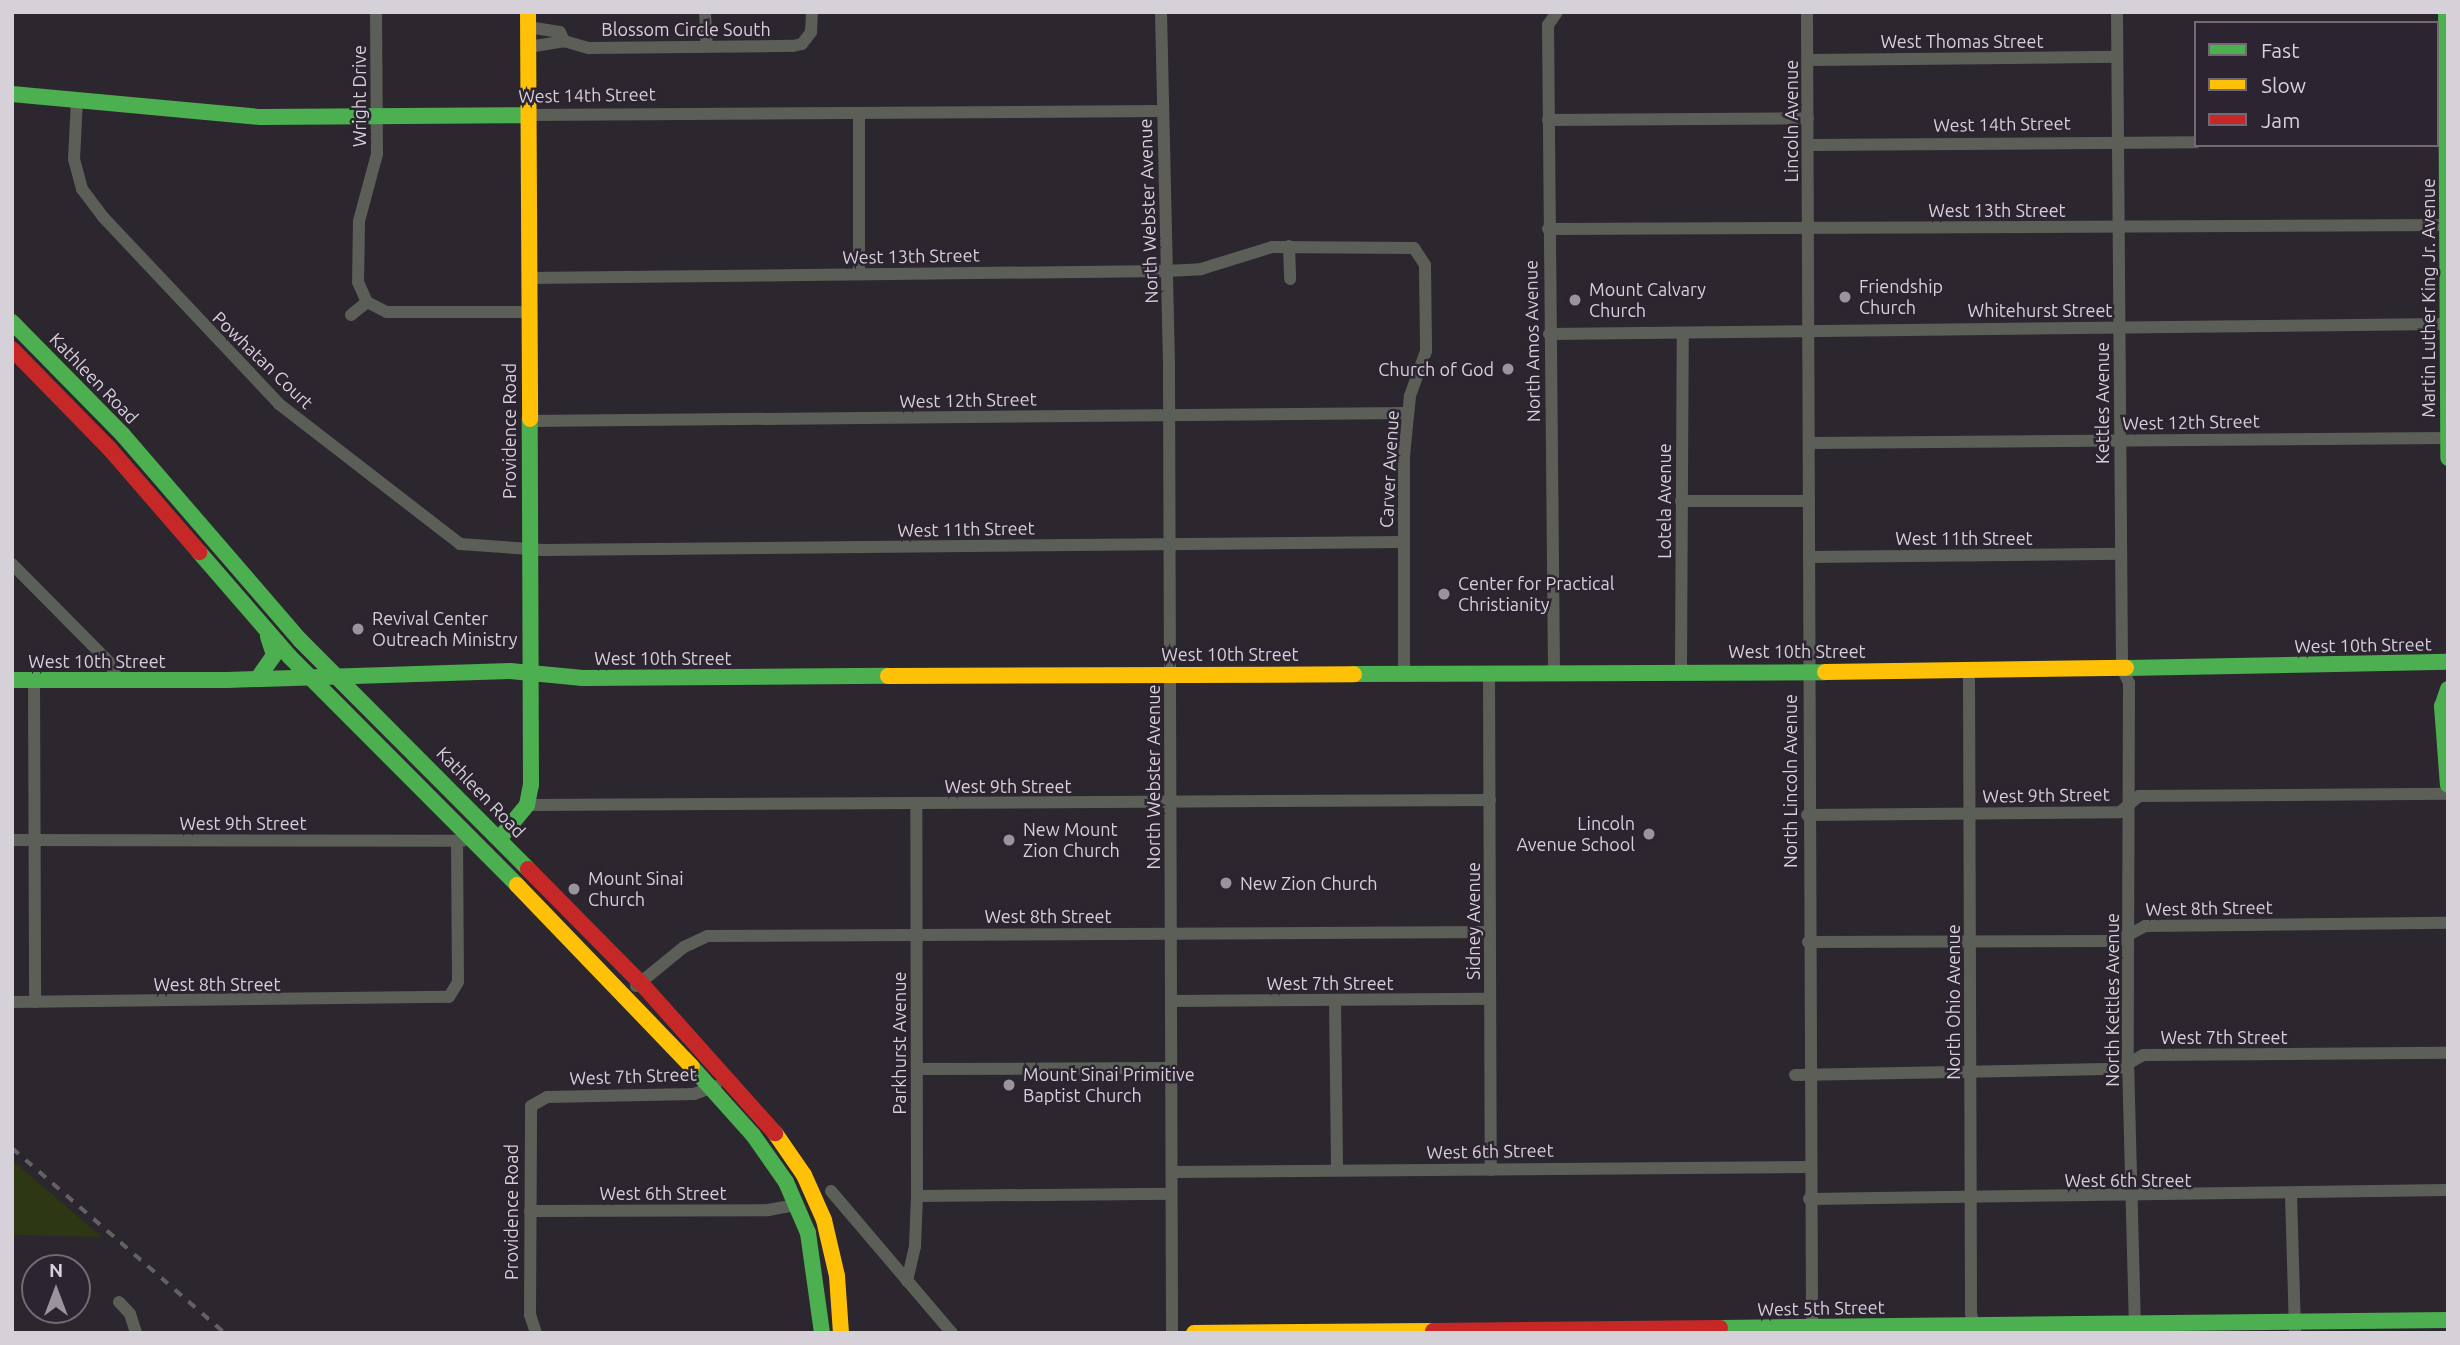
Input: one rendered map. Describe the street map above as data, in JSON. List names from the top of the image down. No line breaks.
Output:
{"streets":{"street":["Blossom Circle South","West Thomas Street","West 14th Street","Wright Drive","Lincoln Avenue","West 13th Street","North Webster Avenue","Martin Luther King Jr. Avenue","Whitehurst Street","North Amos Avenue","Powhatan Court","Kathleen Road","West 12th Street","Kettles Avenue","Providence Road","Carver Avenue","Lotela Avenue","West 11th Street","West 10th Street","North Lincoln Avenue","West 9th Street","West 8th Street","Sidney Avenue","West 7th Street","North Kettles Avenue","North Ohio Avenue","Parkhurst Avenue","West 6th Street","West 5th Street"]},"crossings":[["Blossom Circle South","Providence Road"],["West Thomas Street","Lincoln Avenue"],["West Thomas Street","Kettles Avenue"],["West 14th Street","Wright Drive"],["West 14th Street","Lincoln Avenue"],["West 14th Street","North Webster Avenue"],["West 14th Street","Powhatan Court"],["West 14th Street","Kettles Avenue"],["West 14th Street","Providence Road"],["Lincoln Avenue","West 13th Street"],["Lincoln Avenue","North Lincoln Avenue"],["West 13th Street","North Webster Avenue"],["West 13th Street","Martin Luther King Jr. Avenue"],["West 13th Street","North Amos Avenue"],["West 13th Street","Kettles Avenue"],["West 13th Street","Providence Road"],["West 13th Street","Carver Avenue"],["West 13th Street","North Lincoln Avenue"],["North Webster Avenue","West 12th Street"],["North Webster Avenue","West 11th Street"],["North Webster Avenue","West 10th Street"],["North Webster Avenue","West 9th Street"],["North Webster Avenue","West 8th Street"],["North Webster Avenue","West 7th Street"],["North Webster Avenue","West 6th Street"],["Martin Luther King Jr. Avenue","Whitehurst Street"],["Martin Luther King Jr. Avenue","West 12th Street"],["Whitehurst Street","North Amos Avenue"],["Whitehurst Street","Kettles Avenue"],["Whitehurst Street","Lotela Avenue"],["Whitehurst Street","North Lincoln Avenue"],["North Amos Avenue","West 10th Street"],["Powhatan Court","Providence Road"],["Powhatan Court","West 11th Street"],["Kathleen Road","West 10th Street"],["Kathleen Road","West 8th Street"],["Kathleen Road","West 7th Street"],["West 12th Street","Kettles Avenue"],["West 12th Street","Providence Road"],["West 12th Street","Carver Avenue"],["West 12th Street","North Lincoln Avenue"],["Kettles Avenue","West 11th Street"],["Kettles Avenue","West 10th Street"],["Kettles Avenue","North Kettles Avenue"],["Providence Road","West 11th Street"],["Providence Road","West 10th Street"],["Providence Road","West 9th Street"],["Providence Road","West 7th Street"],["Providence Road","West 6th Street"],["Carver Avenue","West 11th Street"],["Carver Avenue","West 10th Street"],["Lotela Avenue","West 10th Street"],["West 11th Street","North Lincoln Avenue"],["West 10th Street","North Lincoln Avenue"],["West 10th Street","Sidney Avenue"],["West 10th Street","North Kettles Avenue"],["West 10th Street","North Ohio Avenue"],["North Lincoln Avenue","West 9th Street"],["North Lincoln Avenue","West 8th Street"],["North Lincoln Avenue","West 7th Street"],["North Lincoln Avenue","West 6th Street"],["North Lincoln Avenue","West 5th Street"],["West 9th Street","West 8th Street"],["West 9th Street","Sidney Avenue"],["West 9th Street","North Kettles Avenue"],["West 9th Street","North Ohio Avenue"],["West 9th Street","Parkhurst Avenue"],["West 8th Street","Sidney Avenue"],["West 8th Street","North Kettles Avenue"],["West 8th Street","North Ohio Avenue"],["West 8th Street","Parkhurst Avenue"],["Sidney Avenue","West 7th Street"],["Sidney Avenue","West 6th Street"],["West 7th Street","North Kettles Avenue"],["West 7th Street","North Ohio Avenue"],["North Kettles Avenue","West 6th Street"],["North Kettles Avenue","West 5th Street"],["North Ohio Avenue","West 6th Street"],["North Ohio Avenue","West 5th Street"]],"places":["Friendship Church","Mount Calvary Church","Church of God","Center for Practical Christianity","Revival Center Outreach Ministry","Lincoln Avenue School","New Mount Zion Church","New Zion Church","Mount Sinai Church","Mount Sinai Primitive Baptist Church"],"legend":["Fast","Slow","Jam"],"north":"top"}
